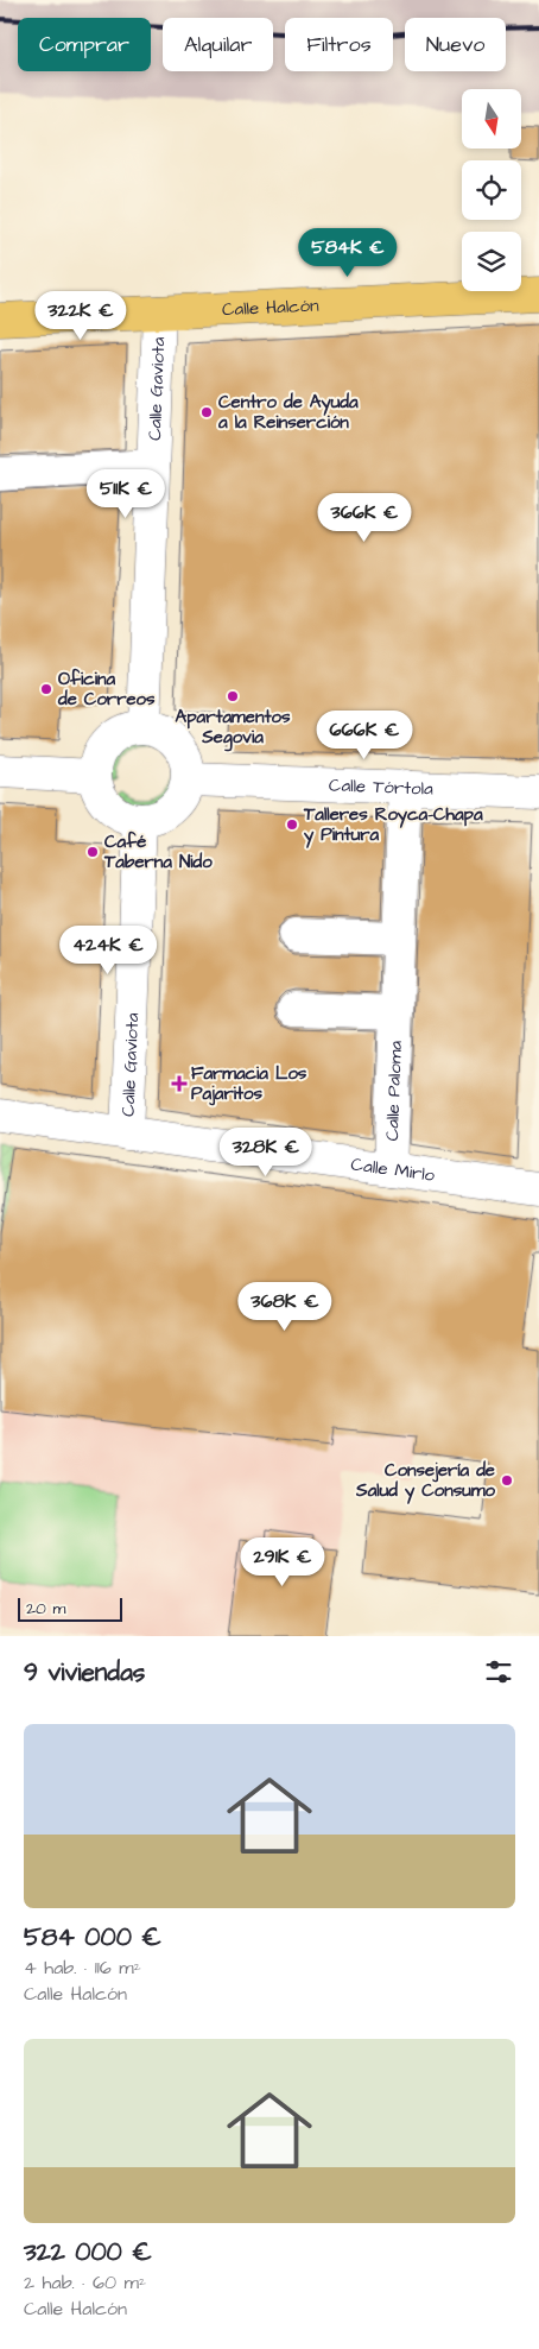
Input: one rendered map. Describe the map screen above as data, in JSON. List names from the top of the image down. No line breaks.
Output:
{"streets":{"main road":["Calle Halcón"],"street":["Calle Gaviota","Calle Tórtola","Calle Paloma","Calle Mirlo"]},"crossings":[["Calle Halcón","Calle Gaviota"],["Calle Gaviota","Calle Tórtola"],["Calle Gaviota","Calle Mirlo"],["Calle Tórtola","Calle Paloma"],["Calle Paloma","Calle Mirlo"]],"places":{"other":["Centro de Ayuda a la Reinserción","Oficina de Correos","Apartamentos Segovia","Talleres Royca-Chapa y Pintura","Café Taberna Nido","Consejería de Salud y Consumo"],"health":["Farmacia Los Pajaritos"]},"scale_bar":"20 m","north":"bottom","page":{"chip":["Comprar","Alquilar","Filtros","Nuevo"],"price":["584K €","322K €","511K €","366K €","666K €","424K €","328K €","368K €","291K €"],"scale":"20 m","heading":"9 viviendas","list":[{"name":"584 000 €","note":"4 hab. · 116 m² · Calle Halcón"},{"name":"322 000 €","note":"2 hab. · 60 m² · Calle Halcón"}]}}
